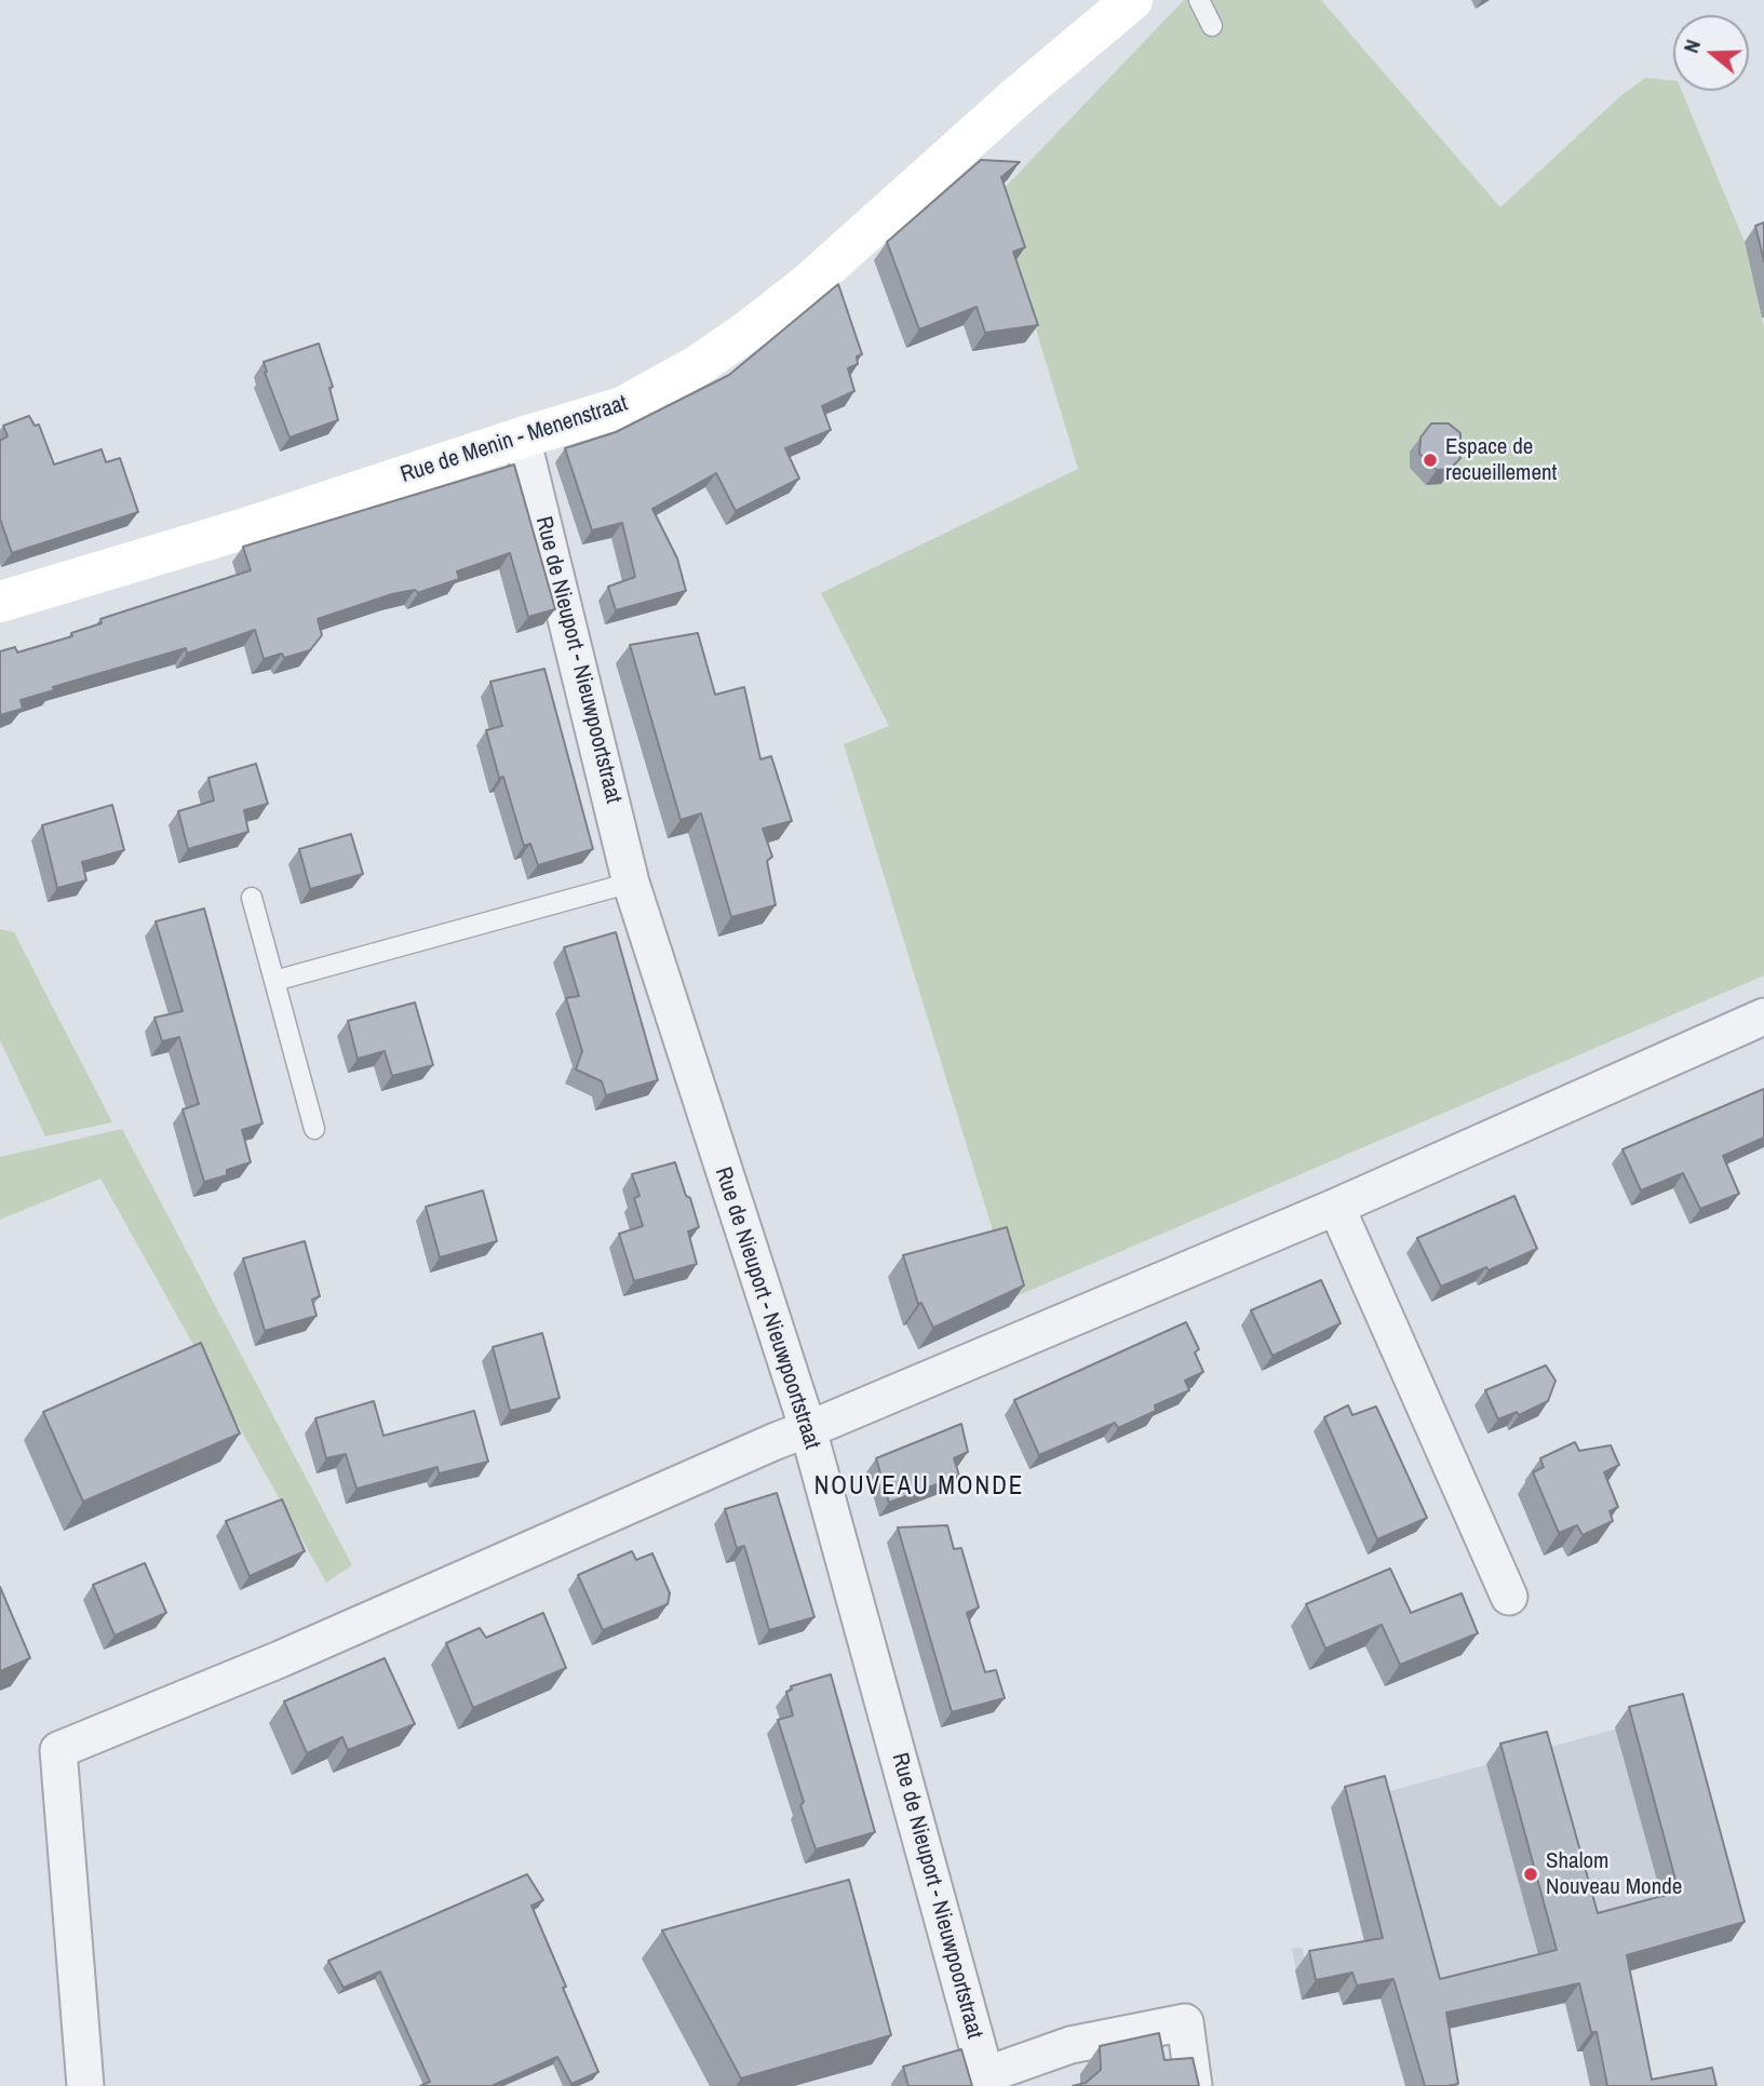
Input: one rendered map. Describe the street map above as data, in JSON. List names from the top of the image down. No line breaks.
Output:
{"streets":{"street":["Rue de Menin - Menenstraat","Rue de Nieuport - Nieuwpoortstraat"]},"crossings":[["Rue de Menin - Menenstraat","Rue de Nieuport - Nieuwpoortstraat"]],"districts":["NOUVEAU MONDE"],"places":["Espace de recueillement","Shalom Nouveau Monde"],"north":"left"}
